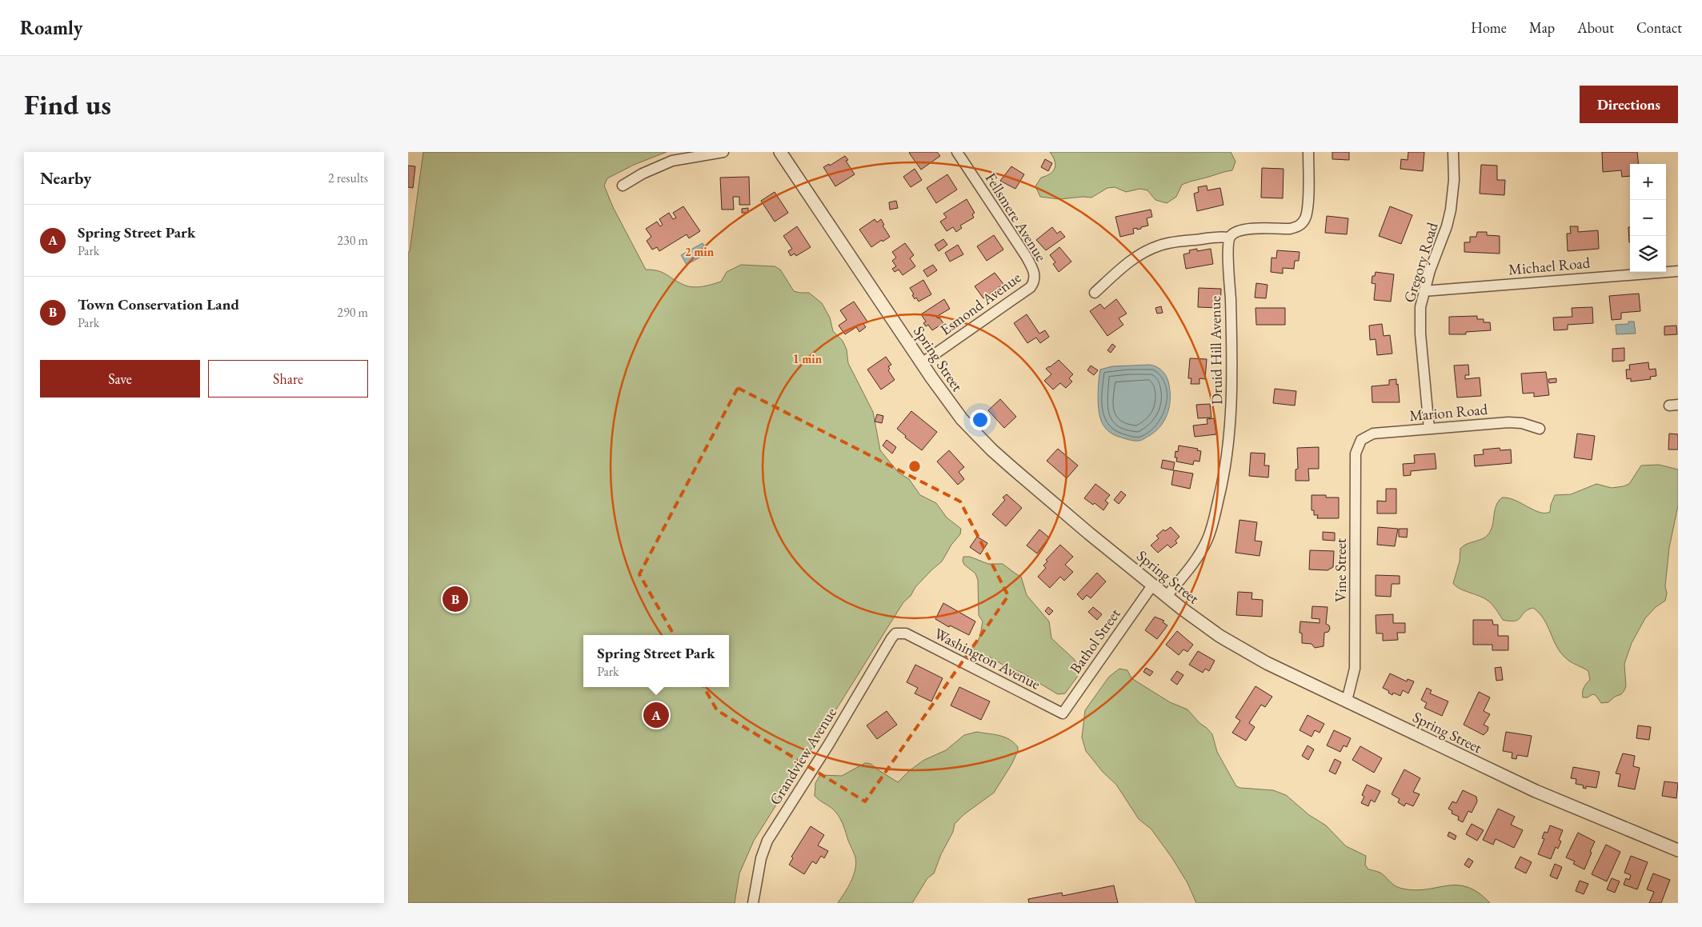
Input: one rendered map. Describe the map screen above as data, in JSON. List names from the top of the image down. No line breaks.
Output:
{"streets":{"street":["Fellsmere Avenue","Gregory Road","Michael Road","Esmond Avenue","Druid Hill Avenue","Spring Street","Marion Road","Vine Street","Bathol Street","Washington Avenue","Grandview Avenue"]},"crossings":[["Fellsmere Avenue","Esmond Avenue"],["Gregory Road","Michael Road"],["Gregory Road","Marion Road"],["Esmond Avenue","Spring Street"],["Druid Hill Avenue","Spring Street"],["Spring Street","Vine Street"],["Spring Street","Bathol Street"],["Marion Road","Vine Street"],["Bathol Street","Washington Avenue"],["Washington Avenue","Grandview Avenue"]],"page":{"header":"Roamly","nav":["Home","Map","About","Contact"],"buttons":["Directions",["Save","Share"]],"title":"Find us","heading":["Nearby","2 results"],"map_buttons":["+","−"],"list":[{"mark":"A","name":"Spring Street Park","note":"Park","value":"230 m"},{"mark":"B","name":"Town Conservation Land","note":"Park","value":"290 m"}],"pins":["B","A"],"popup":["Spring Street Park","Park"]},"rings":["2 min","1 min"]}
